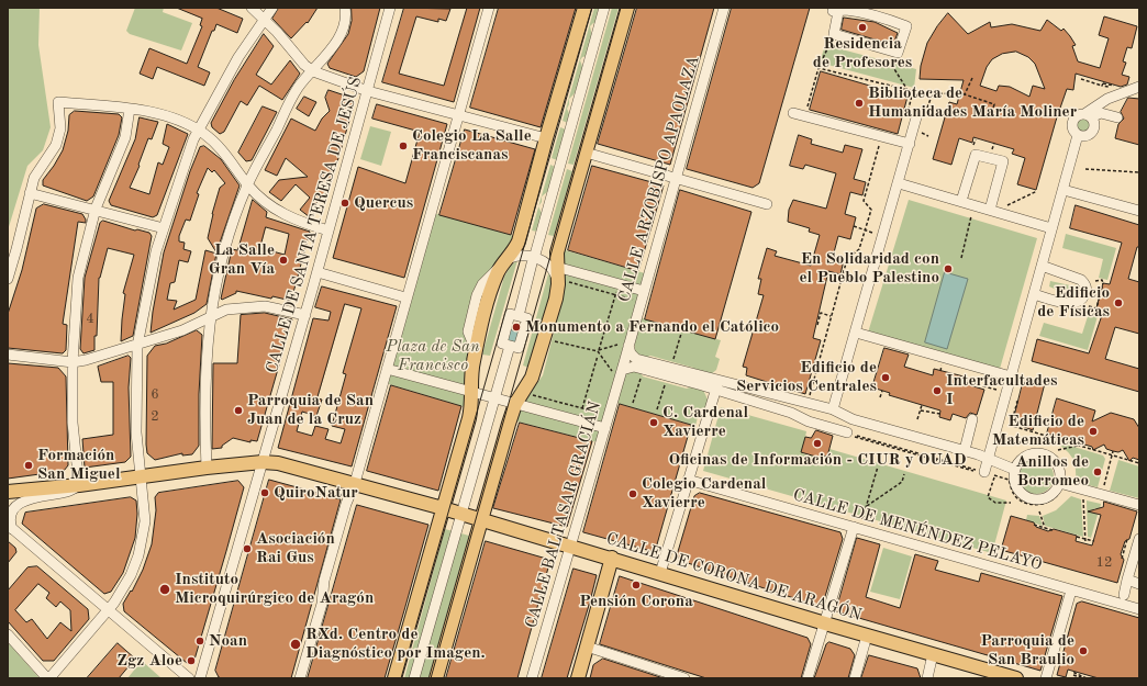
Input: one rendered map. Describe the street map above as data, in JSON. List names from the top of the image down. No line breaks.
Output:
{"streets":{"main road":["CALLE DE CORONA DE ARAGÓN"],"street":["CALLE ARZOBISPO APAOLAZA","CALLE DE SANTA TERESA DE JESÚS","CALLE BALTASAR GRACIÁN","CALLE DE MENÉNDEZ PELAYO"]},"crossings":[["CALLE ARZOBISPO APAOLAZA","CALLE BALTASAR GRACIÁN"],["CALLE DE SANTA TERESA DE JESÚS","CALLE DE CORONA DE ARAGÓN"],["CALLE BALTASAR GRACIÁN","CALLE DE CORONA DE ARAGÓN"]],"parks":["Plaza de San Francisco"],"places":["Residencia de Profesores","Biblioteca de Humanidades María Moliner","Colegio La Salle Franciscanas","Quercus","La Salle Gran Vía","En Solidaridad con el Pueblo Palestino","Edificio de Físicas","Monumento a Fernando el Católico","Edificio de Servicios Centrales","Interfacultades I","Parroquia de San Juan de la Cruz","C. Cardenal Xavierre","Edificio de Matemáticas","Oficinas de Información - CIUR y OUAD","Formación San Miguel","Anillos de Borromeo","QuiroNatur","Colegio Cardenal Xavierre","Asociación Rai Gus","Pensión Corona","Instituto Microquirúrgico de Aragón","Noan","RXd. Centro de Diagnóstico por Imagen.","Parroquia de San Braulio","Zgz Aloe"],"house_numbers":["4","6","2","12"]}
